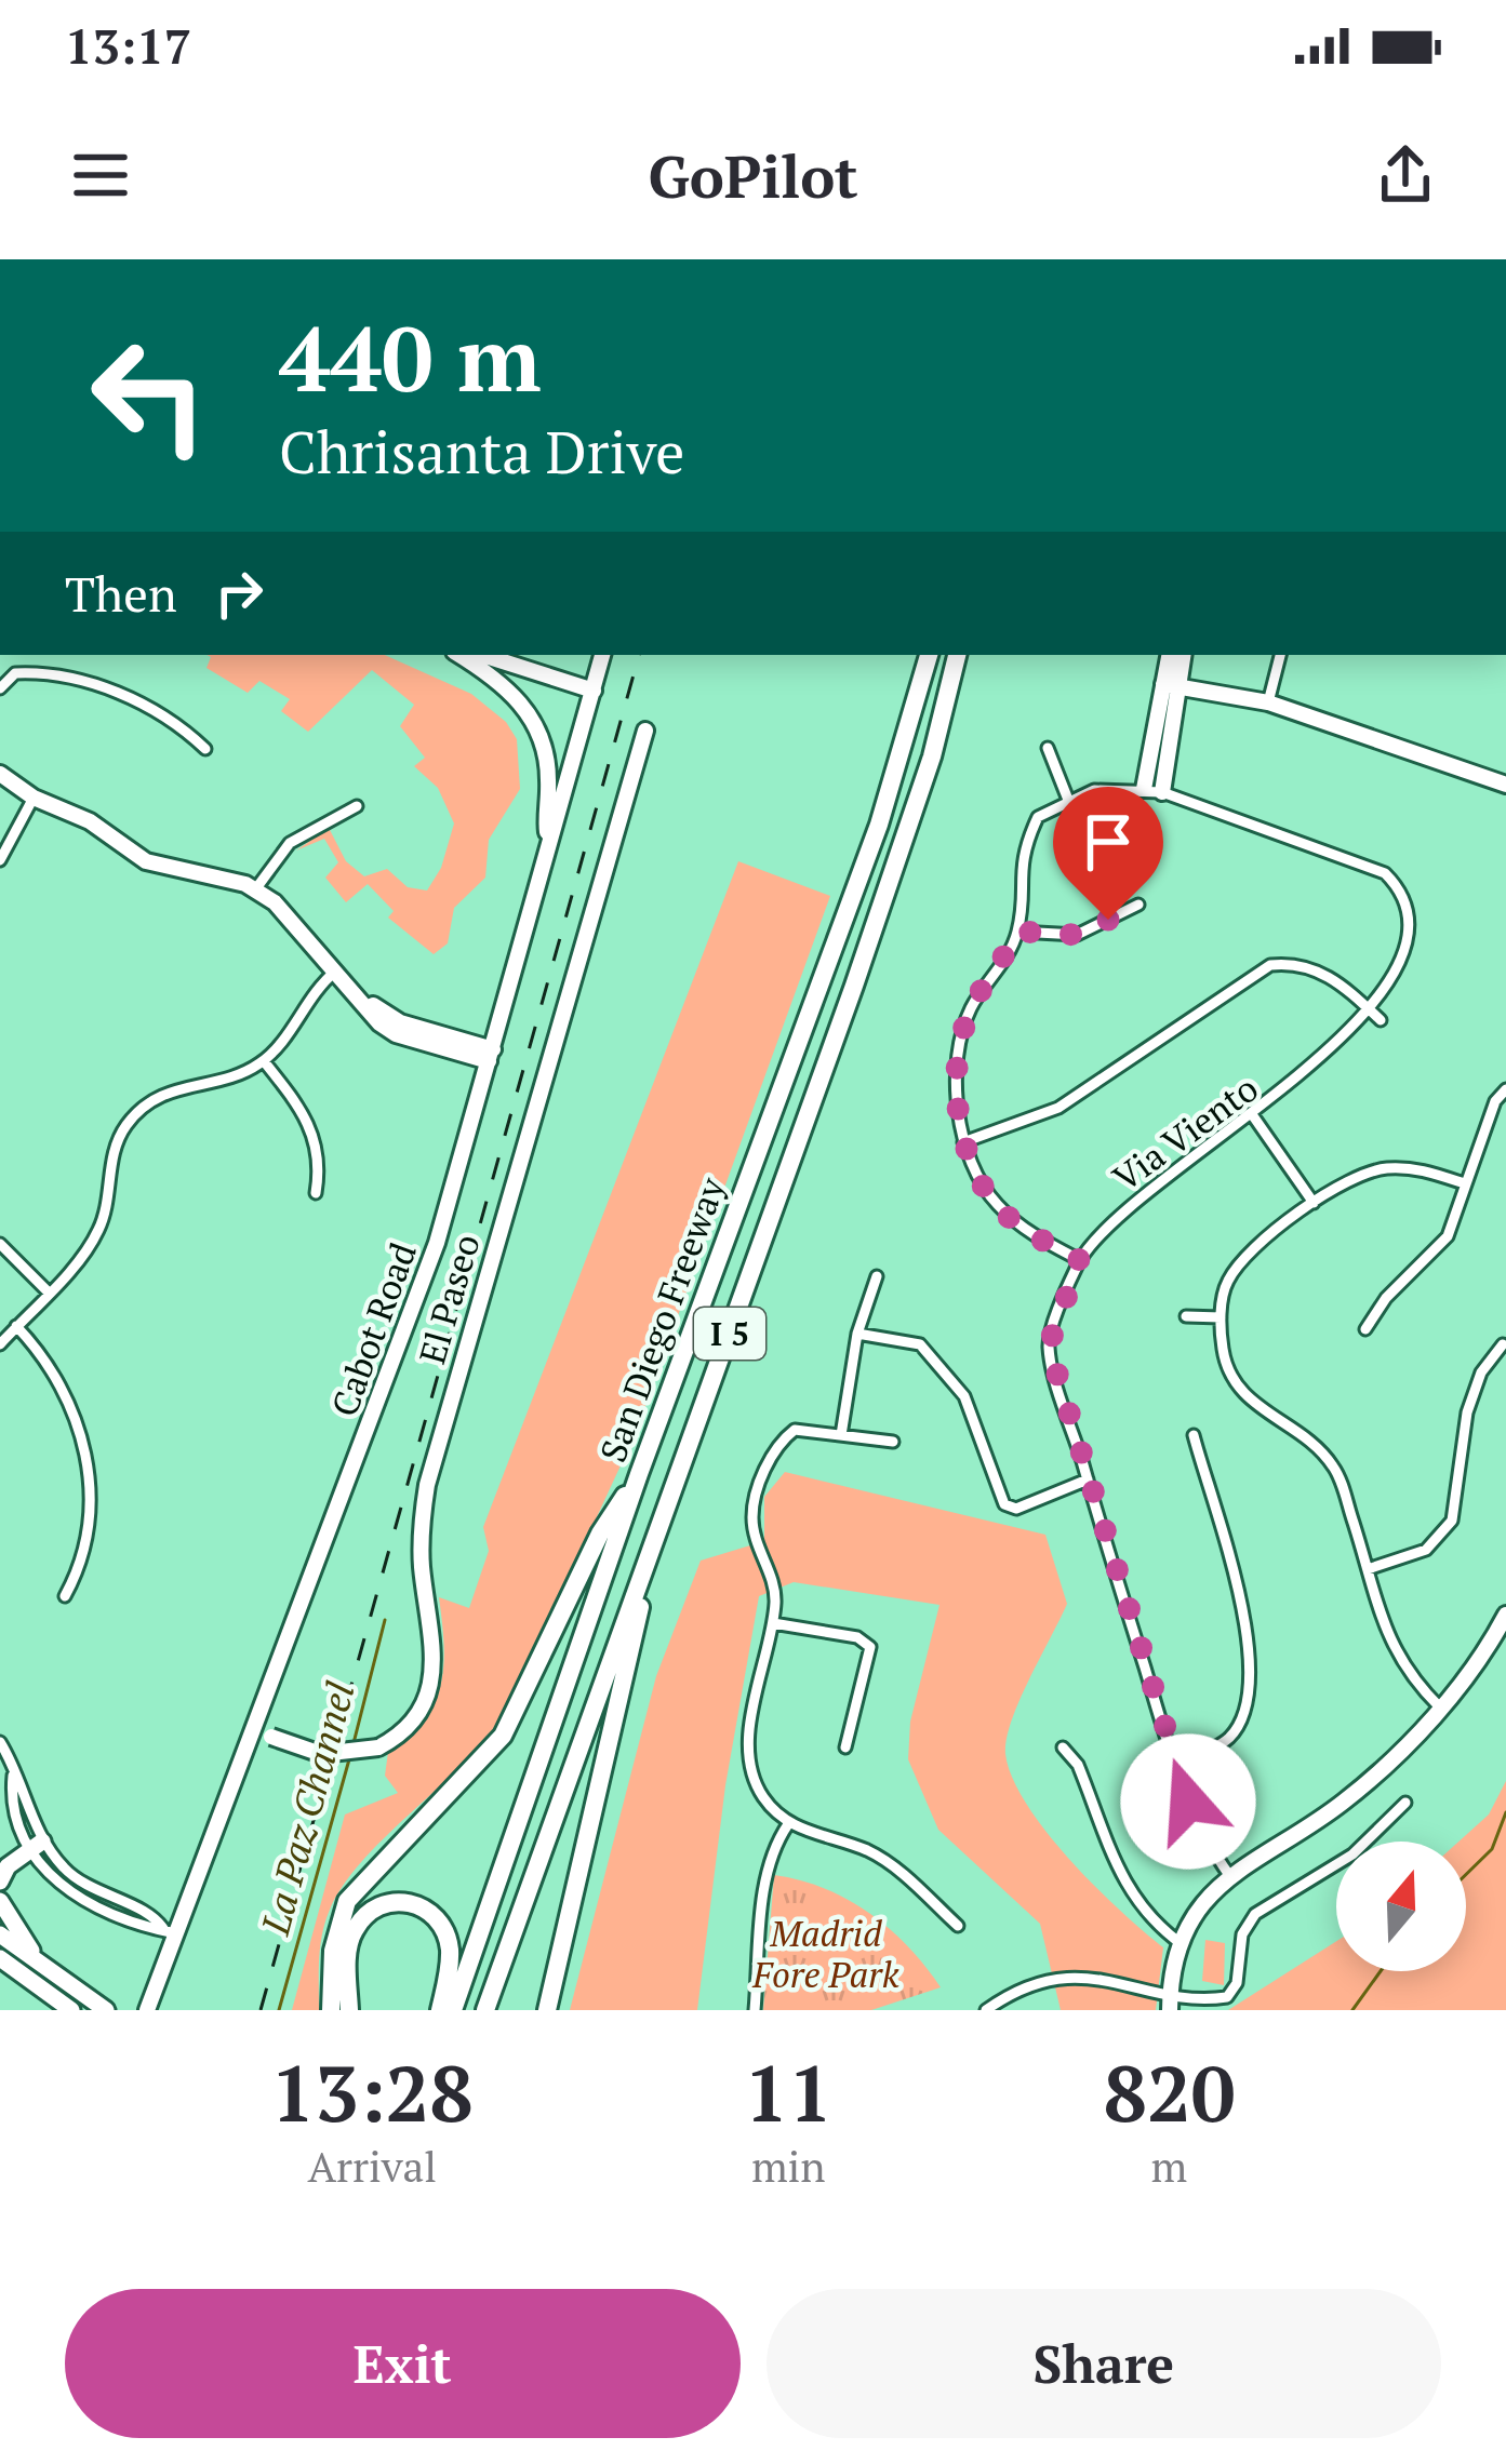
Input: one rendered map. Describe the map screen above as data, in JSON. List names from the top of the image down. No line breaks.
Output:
{"streets":{"highway":["San Diego Freeway","I 5"],"street":["Via Viento","El Paseo","Cabot Road"]},"crossings":[["El Paseo","Cabot Road"]],"water":["La Paz Channel"],"parks":["Madrid Fore Park"],"north":"top","page":{"status":"13:17","header":"GoPilot","turn":["440 m","Chrisanta Drive"],"then":"Then","eta":["13:28","Arrival","11","min","820","m"],"buttons":["Exit","Share"]}}
